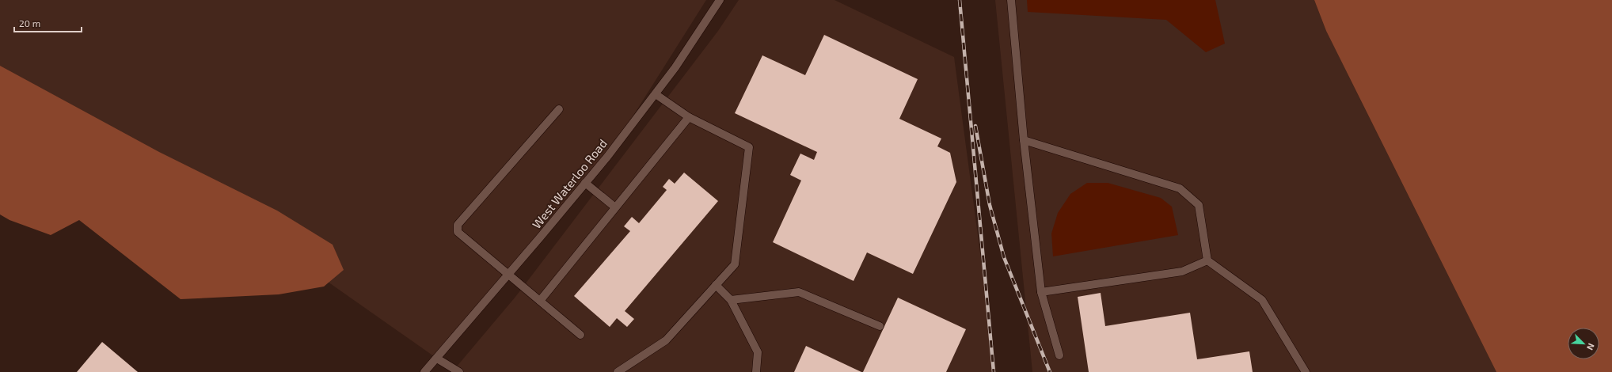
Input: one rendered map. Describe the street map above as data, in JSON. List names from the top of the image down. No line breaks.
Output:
{"streets":{"main road":["West Waterloo Road"]},"scale_bar":"20 m","north":"bottom right"}
